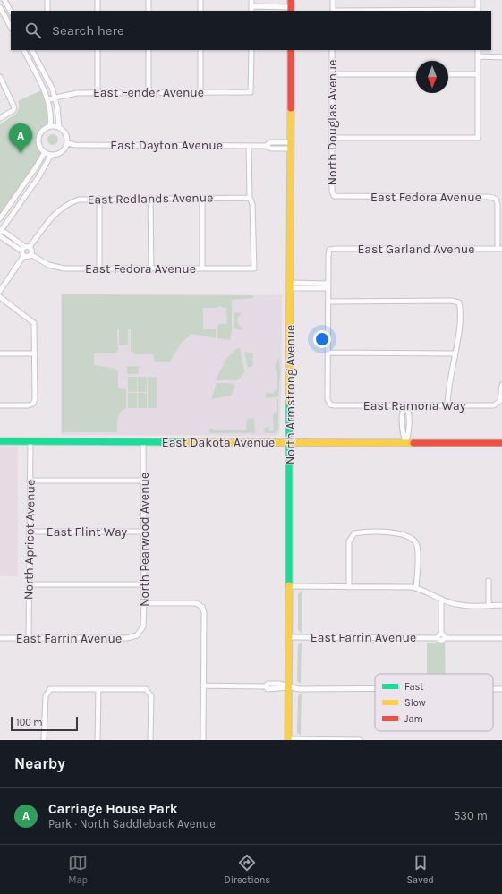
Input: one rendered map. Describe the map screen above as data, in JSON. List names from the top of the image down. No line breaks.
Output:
{"streets":{"street":["East Fender Avenue","North Douglas Avenue","East Dayton Avenue","East Fedora Avenue","East Redlands Avenue","East Garland Avenue","North Armstrong Avenue","East Ramona Way","East Dakota Avenue","East Flint Way","North Apricot Avenue","North Pearwood Avenue","East Farrin Avenue"]},"crossings":[["North Douglas Avenue","East Fedora Avenue"],["East Dayton Avenue","North Armstrong Avenue"],["East Fedora Avenue","East Redlands Avenue"],["East Fedora Avenue","East Garland Avenue"],["North Armstrong Avenue","East Dakota Avenue"],["North Armstrong Avenue","East Farrin Avenue"],["East Dakota Avenue","North Apricot Avenue"],["East Dakota Avenue","North Pearwood Avenue"],["East Flint Way","North Apricot Avenue"],["East Flint Way","North Pearwood Avenue"],["North Apricot Avenue","East Farrin Avenue"],["North Pearwood Avenue","East Farrin Avenue"]],"legend":["Fast","Slow","Jam"],"scale_bar":"100 m","north":"bottom","page":{"search":"Search here","pins":"A","scale":"100 m","heading":"Nearby","list":[{"mark":"A","name":"Carriage House Park","note":"Park · North Saddleback Avenue","value":"530 m"}],"nav":["Map","Directions","Saved"]}}
